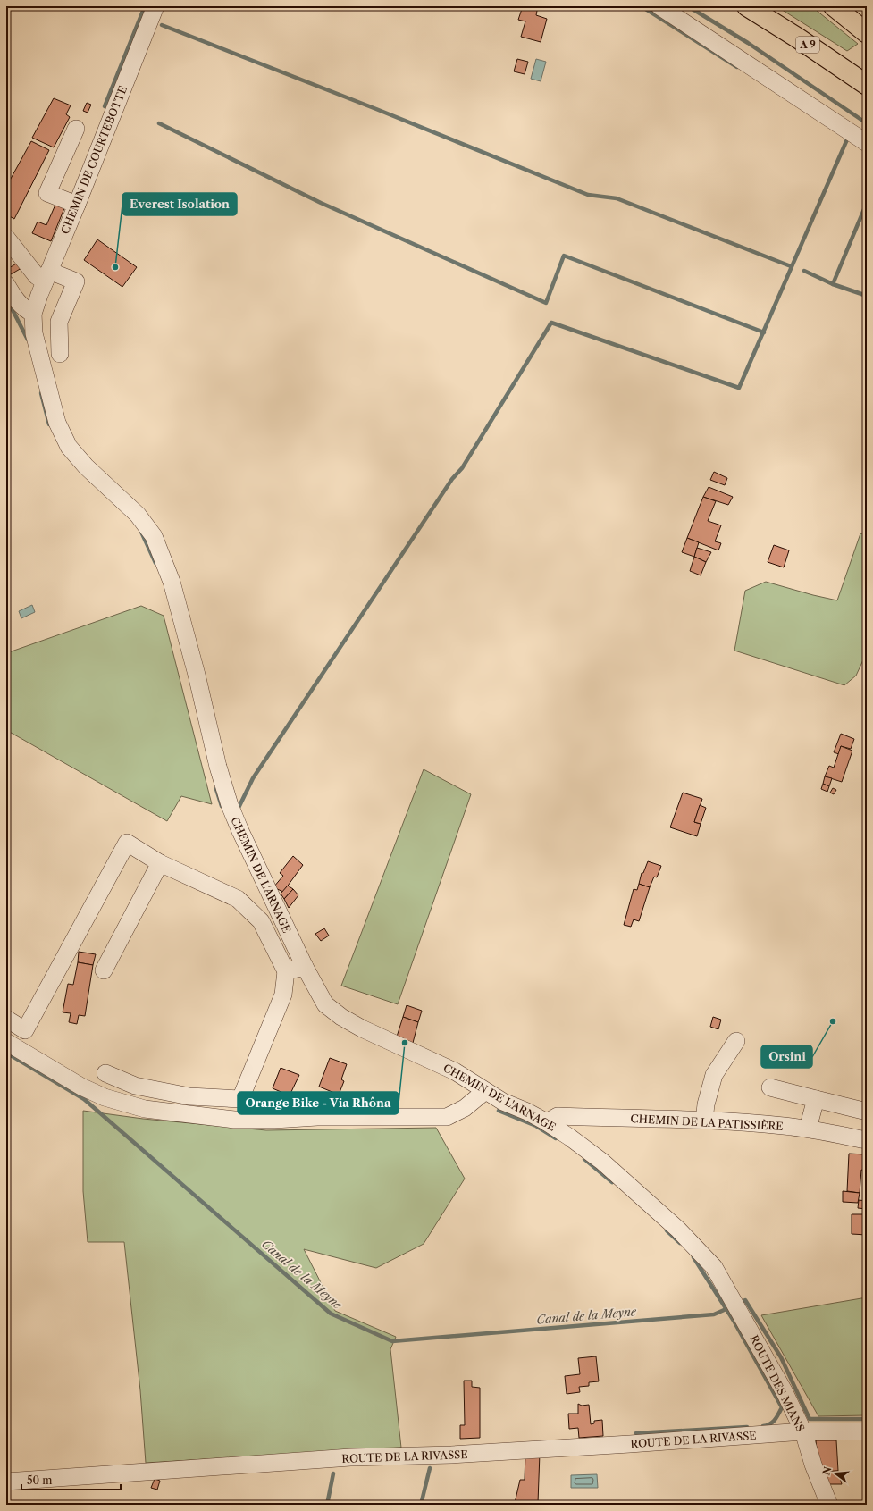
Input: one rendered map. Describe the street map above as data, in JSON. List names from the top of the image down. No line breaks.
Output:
{"streets":{"highway":["A 9"],"street":["CHEMIN DE COURTEBOTTE","CHEMIN DE L'ARNAGE","CHEMIN DE LA PATISSIÈRE","ROUTE DES MIANS","ROUTE DE LA RIVASSE"]},"crossings":[["CHEMIN DE COURTEBOTTE","CHEMIN DE L'ARNAGE"],["CHEMIN DE L'ARNAGE","CHEMIN DE LA PATISSIÈRE"],["CHEMIN DE L'ARNAGE","ROUTE DES MIANS"],["ROUTE DES MIANS","ROUTE DE LA RIVASSE"]],"water":["Canal de la Meyne"],"places":["Everest Isolation","Orsini","Orange Bike - Via Rhôna"],"scale_bar":"50 m","north":"left"}
